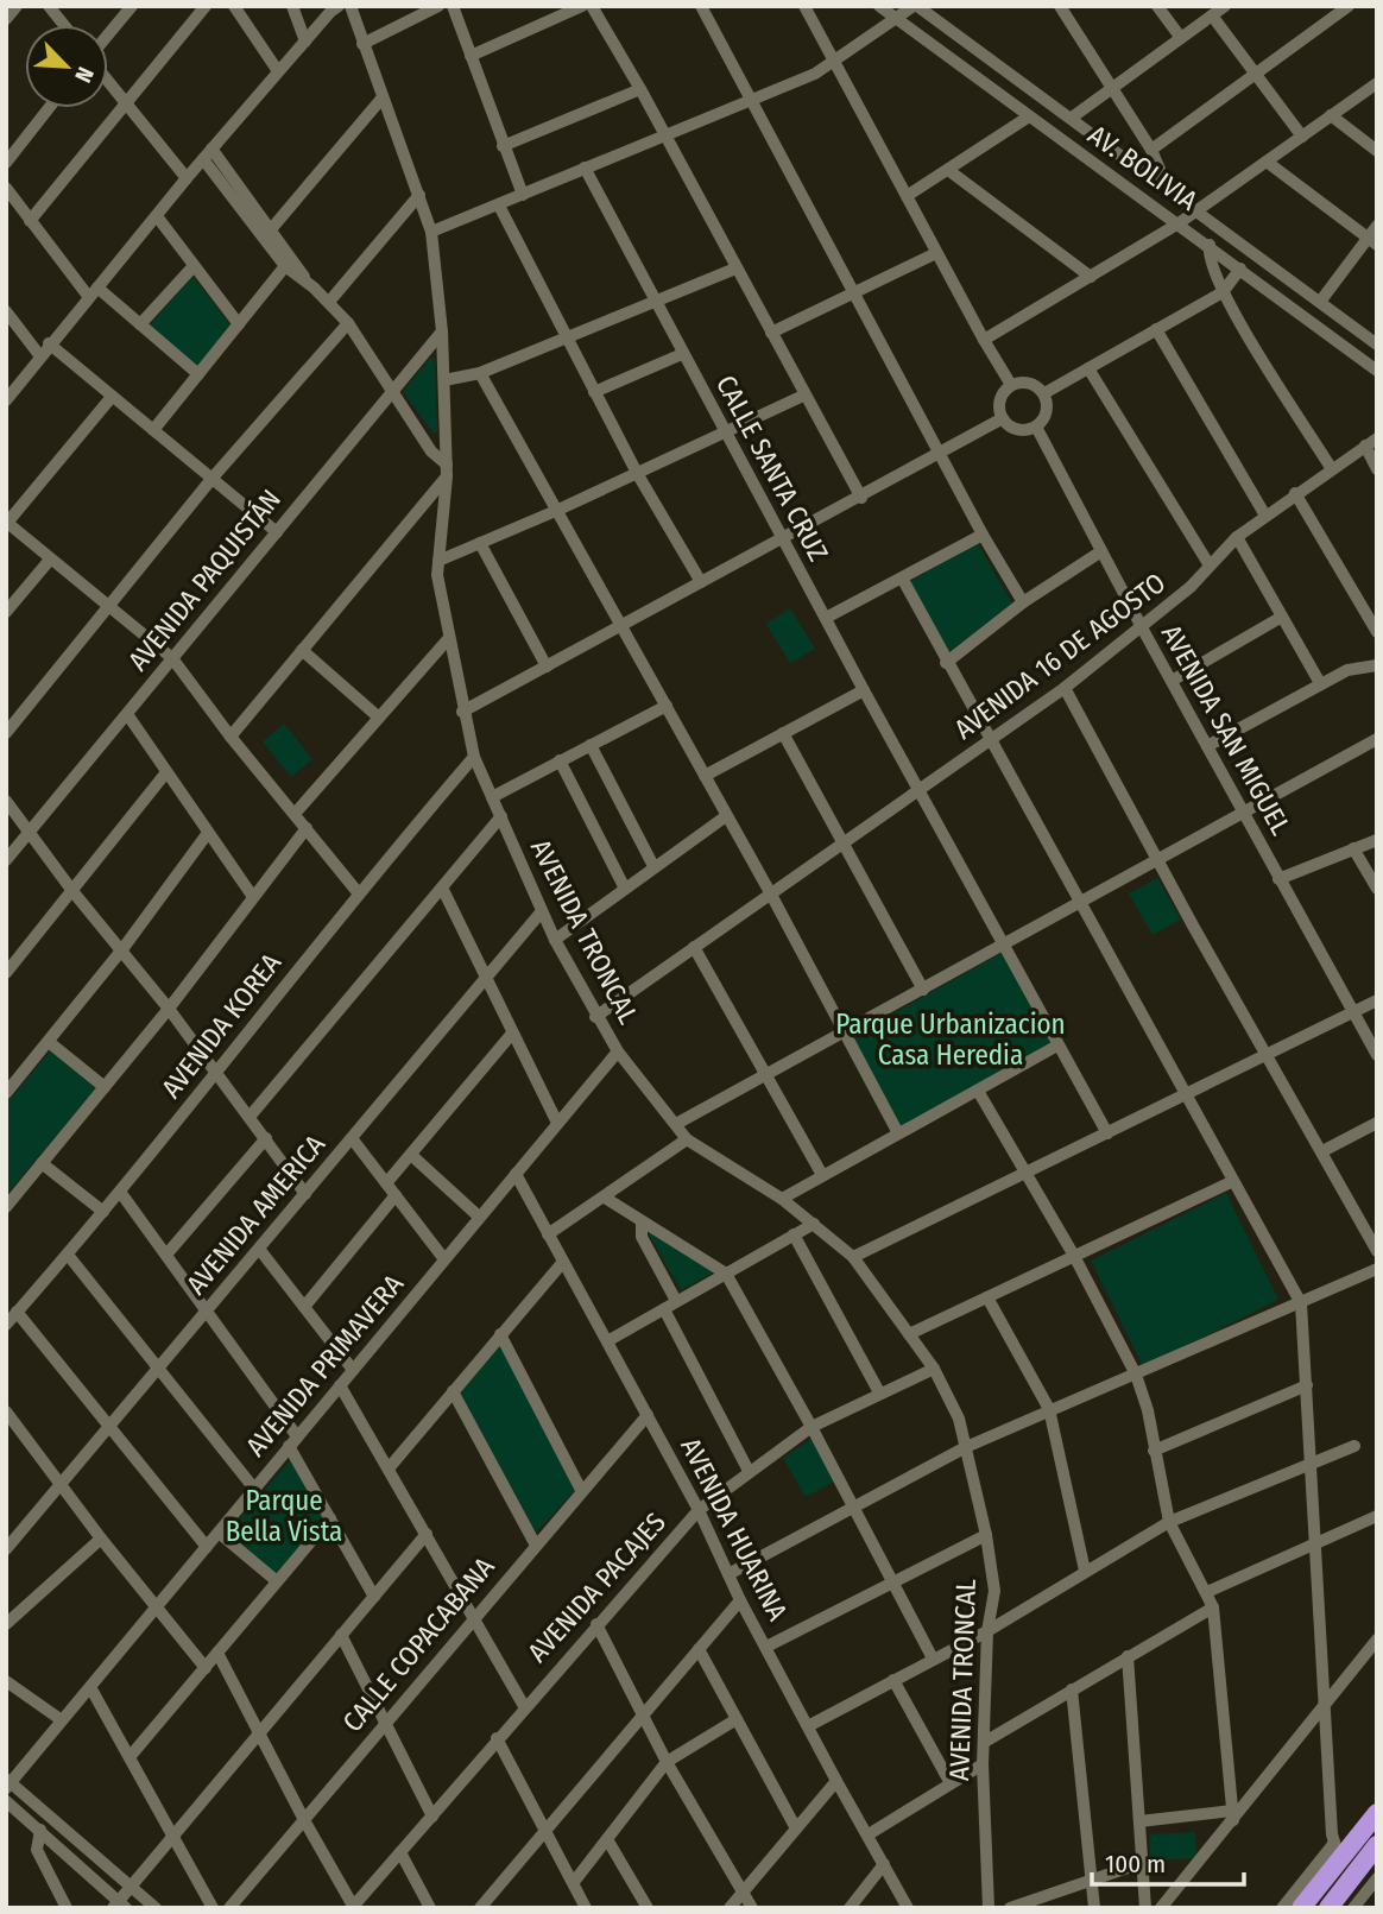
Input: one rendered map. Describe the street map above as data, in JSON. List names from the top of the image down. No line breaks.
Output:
{"streets":{"street":["AV. BOLIVIA","CALLE SANTA CRUZ","AVENIDA PAQUISTÁN","AVENIDA 16 DE AGOSTO","AVENIDA SAN MIGUEL","AVENIDA TRONCAL","AVENIDA KOREA","AVENIDA AMERICA","AVENIDA PRIMAVERA","AVENIDA HUARINA","AVENIDA PACAJES","CALLE COPACABANA"]},"crossings":[["CALLE SANTA CRUZ","AVENIDA 16 DE AGOSTO"],["AVENIDA PAQUISTÁN","AVENIDA TRONCAL"],["AVENIDA 16 DE AGOSTO","AVENIDA SAN MIGUEL"],["AVENIDA 16 DE AGOSTO","AVENIDA TRONCAL"],["AVENIDA TRONCAL","AVENIDA KOREA"],["AVENIDA TRONCAL","AVENIDA AMERICA"],["AVENIDA TRONCAL","AVENIDA PRIMAVERA"],["AVENIDA TRONCAL","AVENIDA PACAJES"],["AVENIDA PRIMAVERA","AVENIDA HUARINA"],["AVENIDA HUARINA","AVENIDA PACAJES"],["AVENIDA HUARINA","CALLE COPACABANA"]],"parks":["Parque Urbanizacion Casa Heredia","Parque Bella Vista"],"scale_bar":"100 m","north":"bottom right"}
